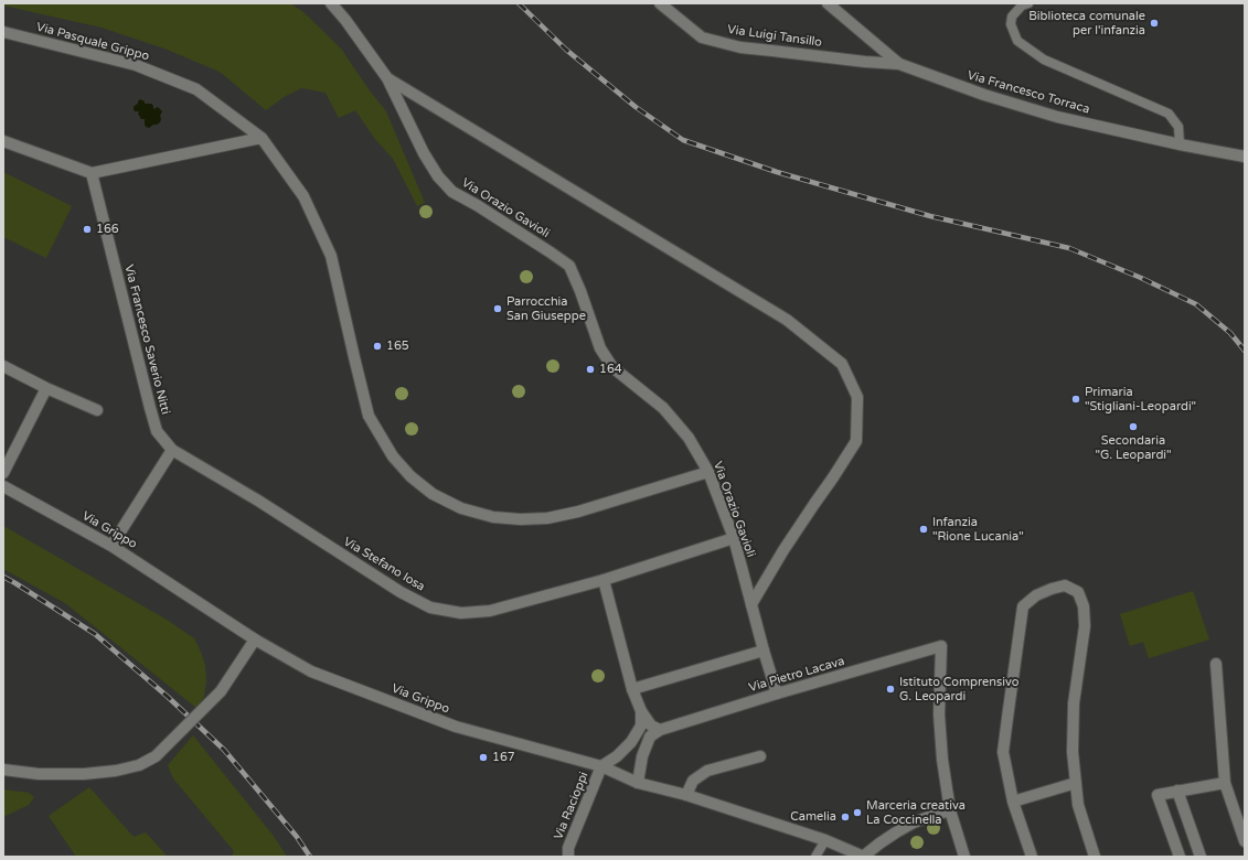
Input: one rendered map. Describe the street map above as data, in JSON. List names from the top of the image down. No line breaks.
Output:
{"streets":{"street":["Via Luigi Tansillo","Via Pasquale Grippo","Via Francesco Torraca","Via Orazio Gavioli","Via Francesco Saverio Nitti","Via Grippo","Via Stefano Iosa","Via Pietro Lacava","Via Racioppi"]},"crossings":[["Via Luigi Tansillo","Via Francesco Torraca"],["Via Pasquale Grippo","Via Orazio Gavioli"],["Via Orazio Gavioli","Via Stefano Iosa"],["Via Orazio Gavioli","Via Pietro Lacava"],["Via Francesco Saverio Nitti","Via Stefano Iosa"],["Via Grippo","Via Racioppi"]],"places":["Biblioteca comunale per l'infanzia","166","Parrocchia San Giuseppe","165","164","Primaria \"Stigliani-Leopardi\"","Secondaria \"G. Leopardi\"","Infanzia \"Rione Lucania\"","Istituto Comprensivo G. Leopardi","167","Marceria creativa La Coccinella","Camelia"]}
